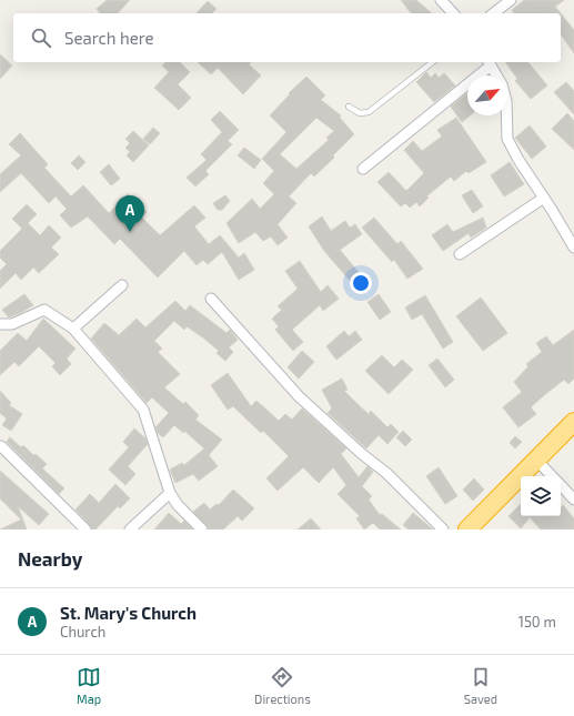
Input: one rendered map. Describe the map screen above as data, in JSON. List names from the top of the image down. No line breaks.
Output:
{"north":"top right","page":{"search":"Search here","pins":"A","heading":"Nearby","list":[{"mark":"A","name":"St. Mary's Church","note":"Church","value":"150 m"}],"nav":["Map","Directions","Saved"]}}
